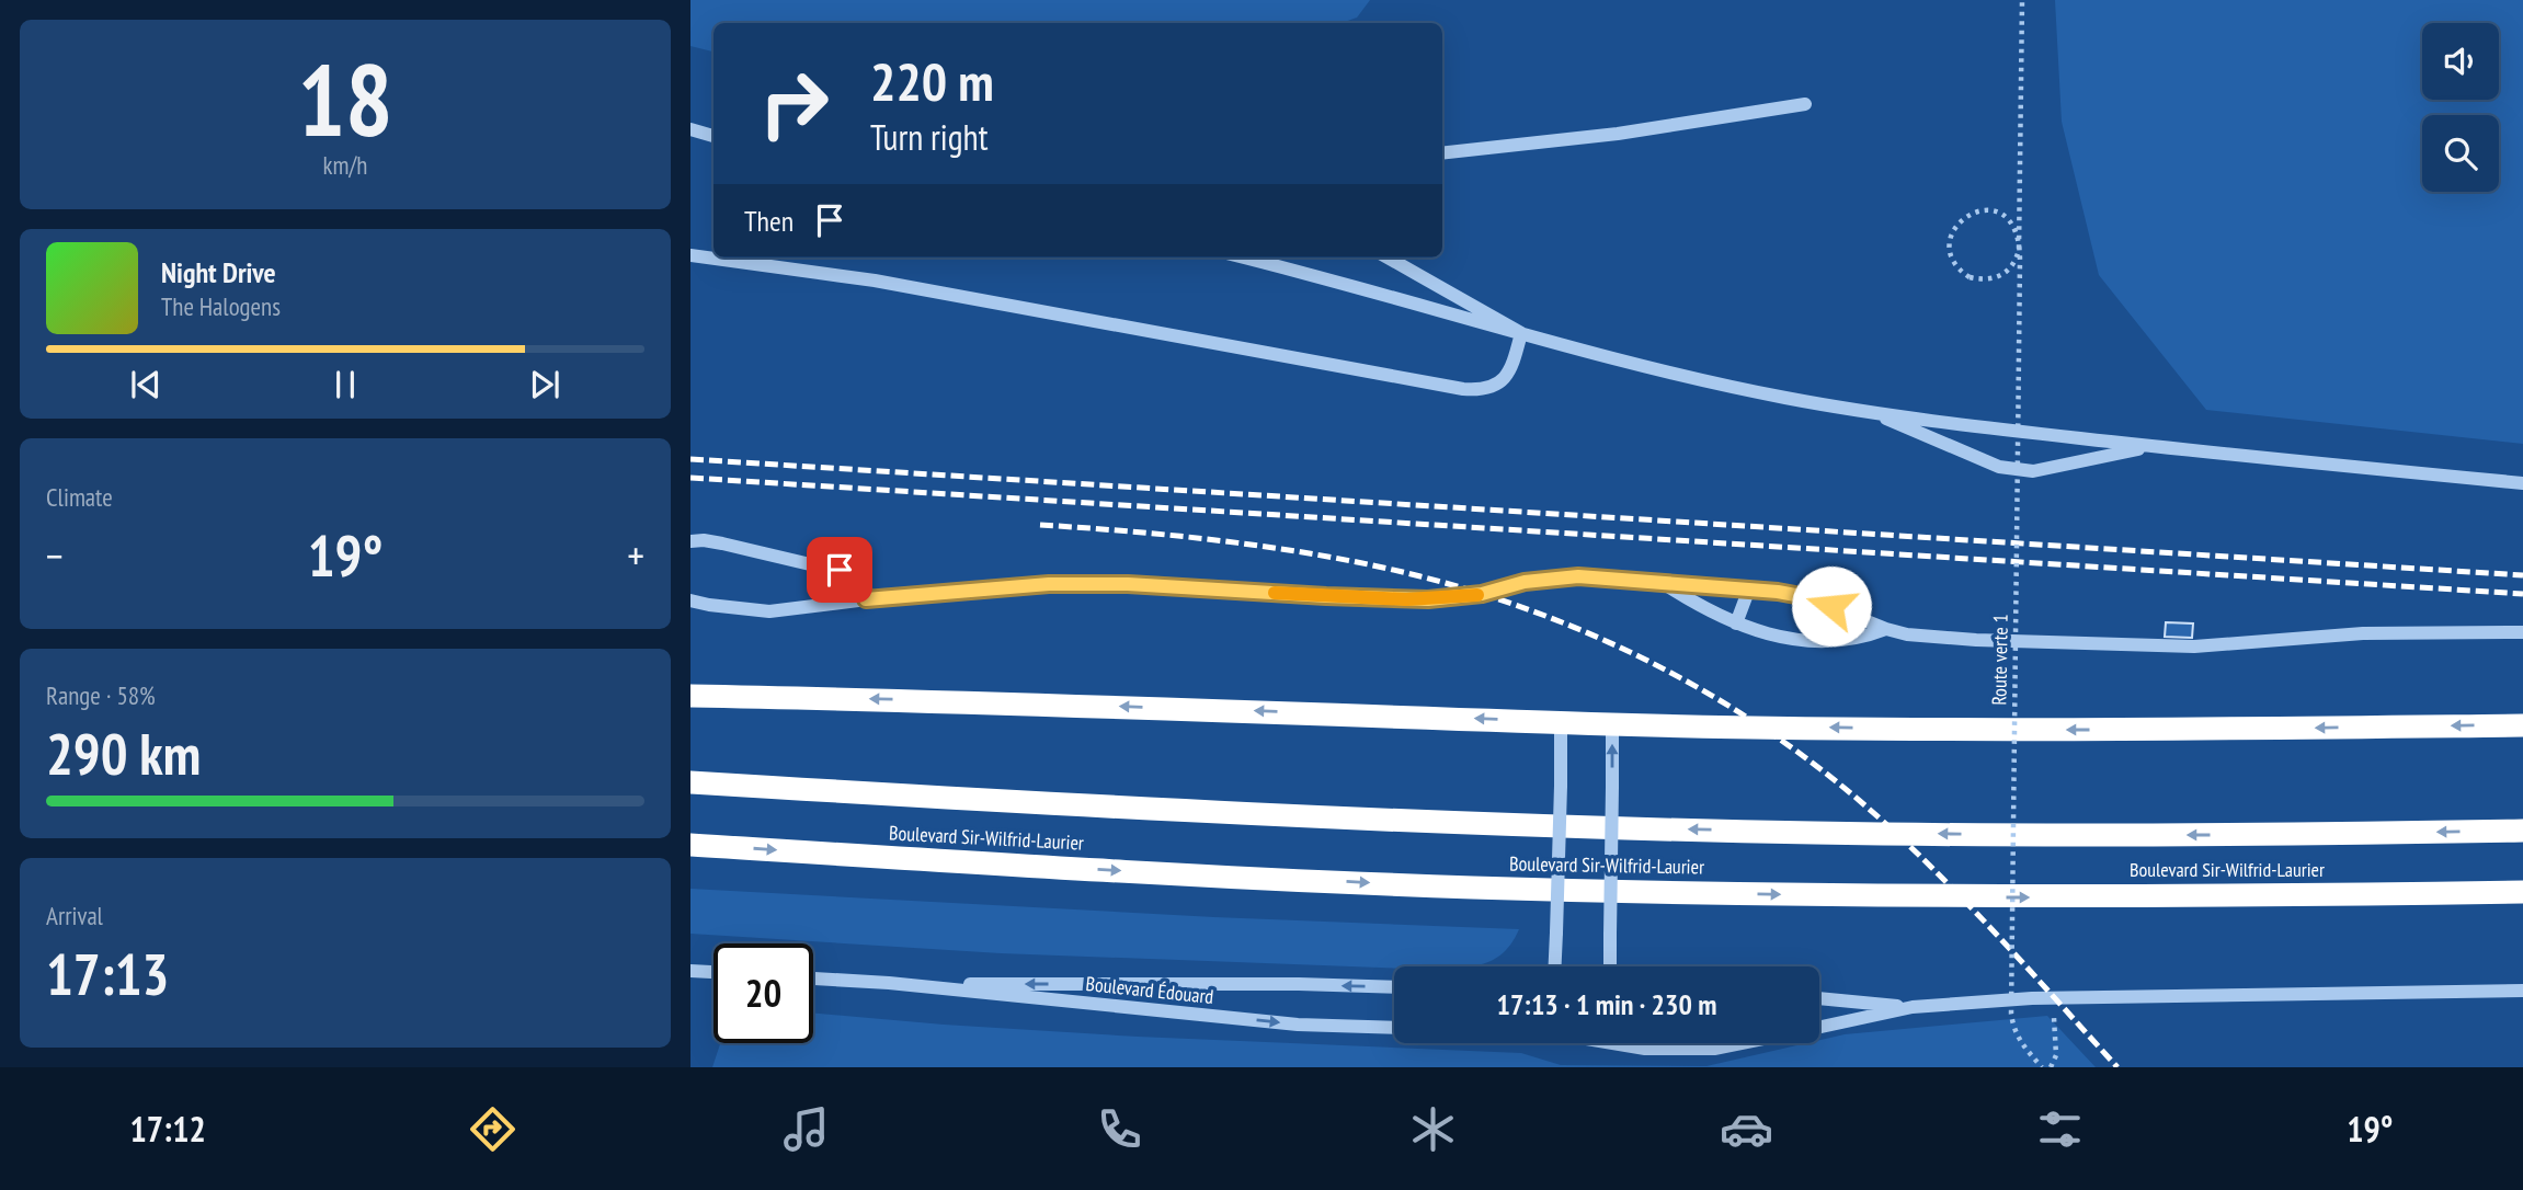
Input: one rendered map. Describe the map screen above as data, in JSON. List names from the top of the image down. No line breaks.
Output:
{"streets":{"highway":["Boulevard Sir-Wilfrid-Laurier"],"street":["Boulevard Édouard"],"path":["Route verte 1"]},"page":{"tile":[["18","km/h"],"Climate",["Range · 58%","290 km"],["Arrival","17:13"]],"turn":["220 m","Turn right"],"then":"Then","song":["Night Drive","The Halogens"],"heat":["−","19°","+"],"limit":"20","trip":"17:13 · 1 min · 230 m","tabs":["17:12","19°"]}}
